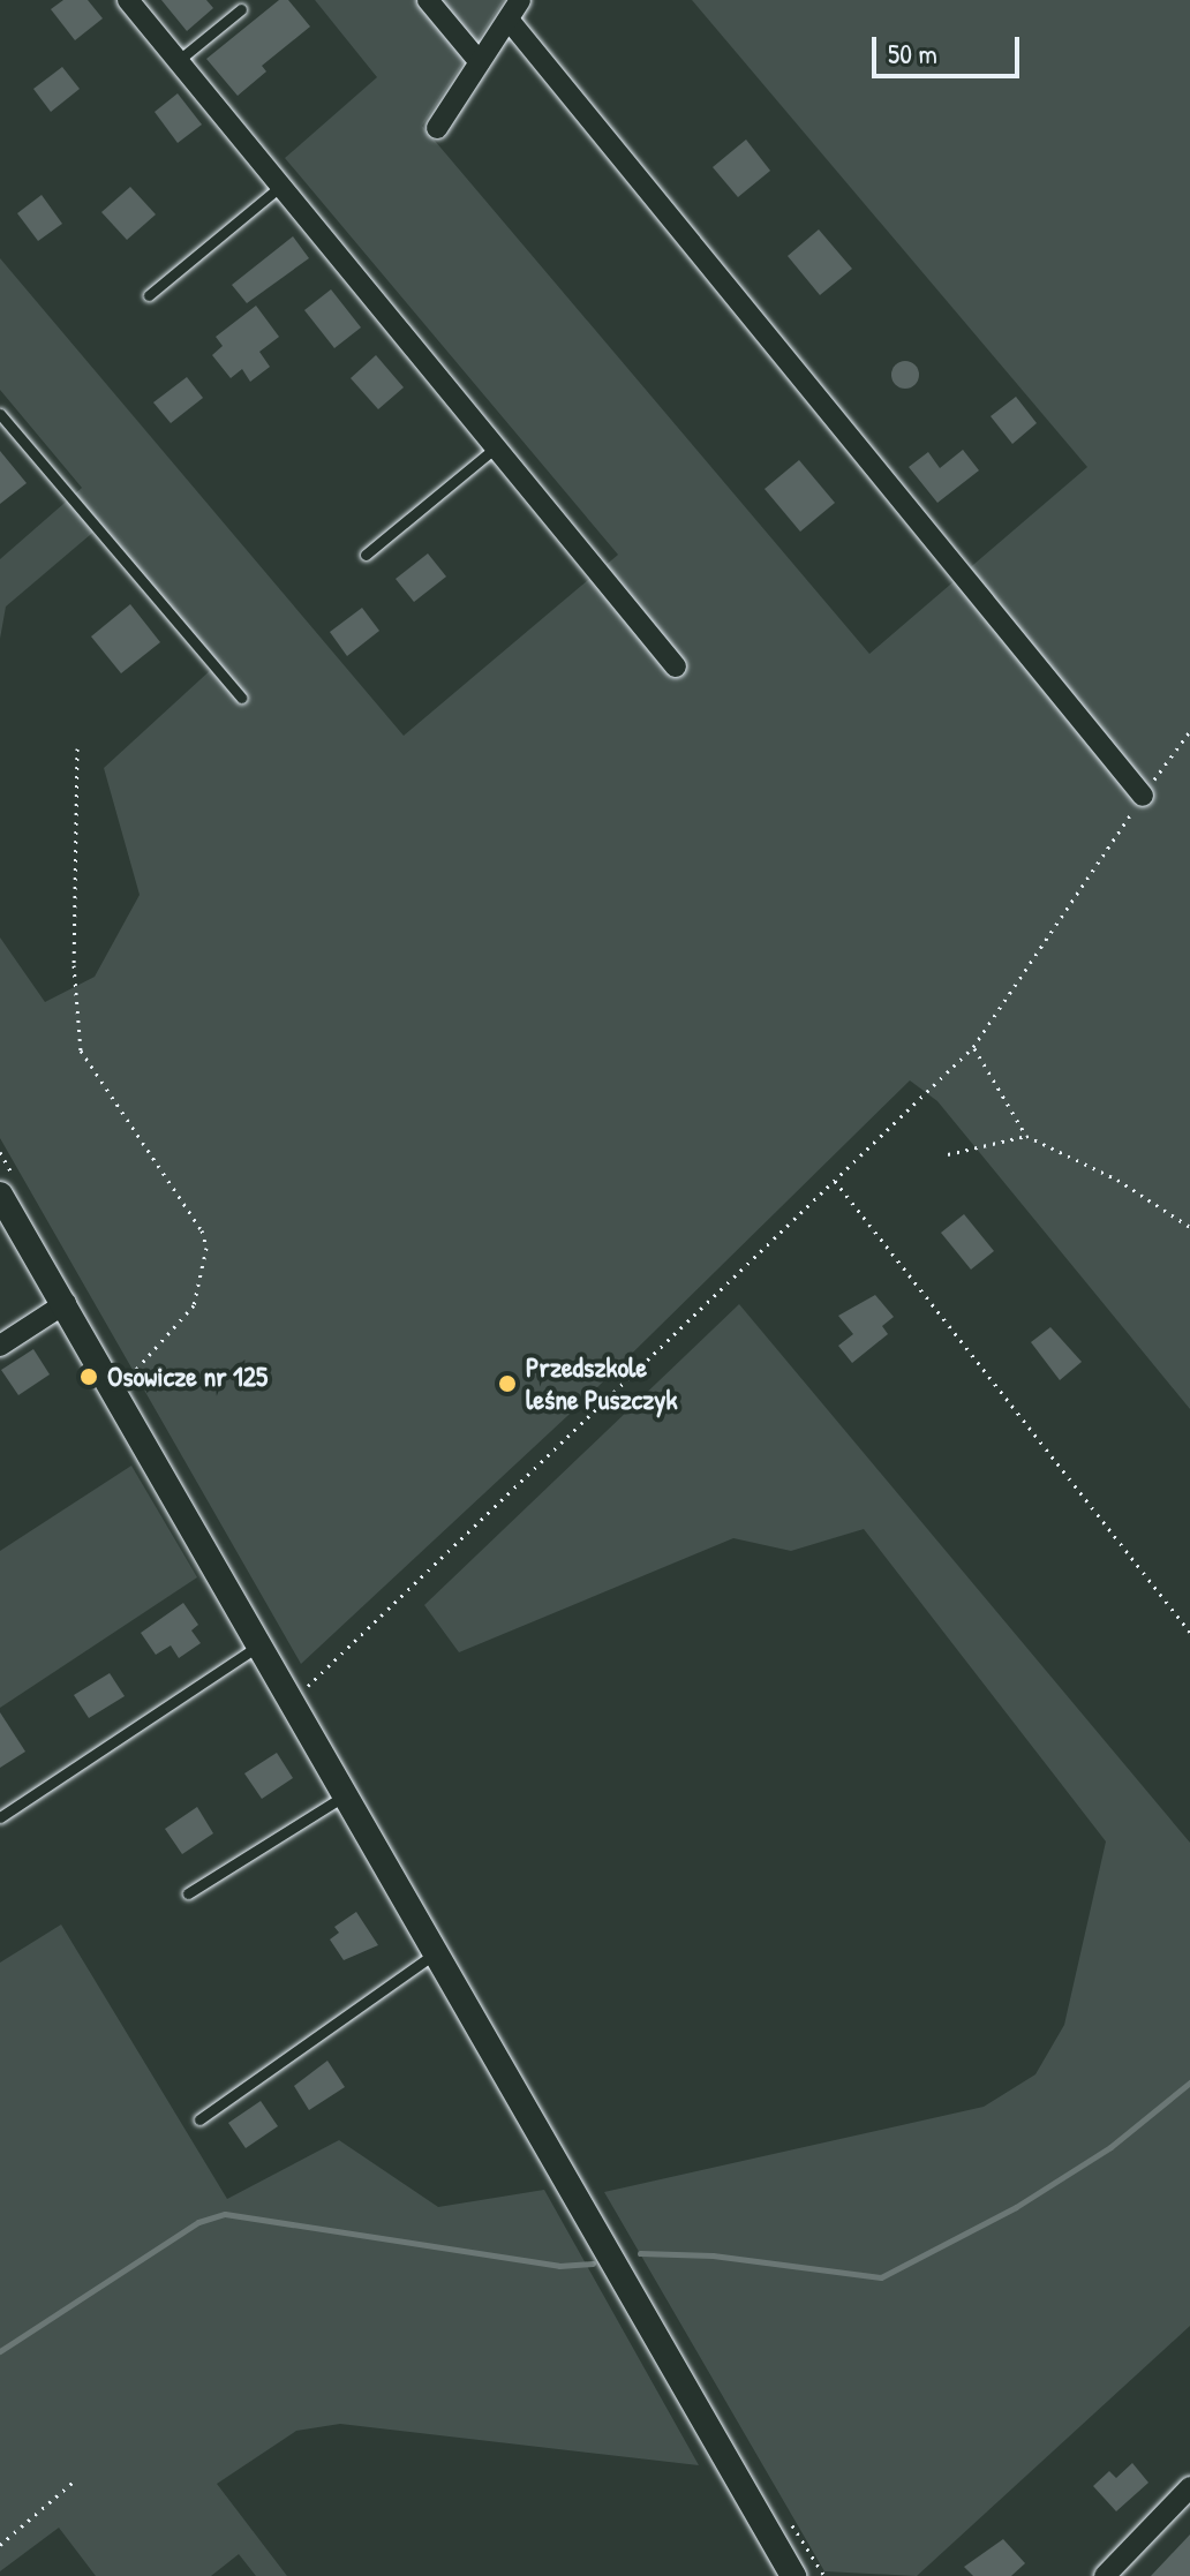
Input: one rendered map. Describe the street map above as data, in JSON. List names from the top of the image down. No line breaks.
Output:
{"places":["Osowicze nr 125","Przedszkole leśne Puszczyk"],"scale_bar":"50 m"}
